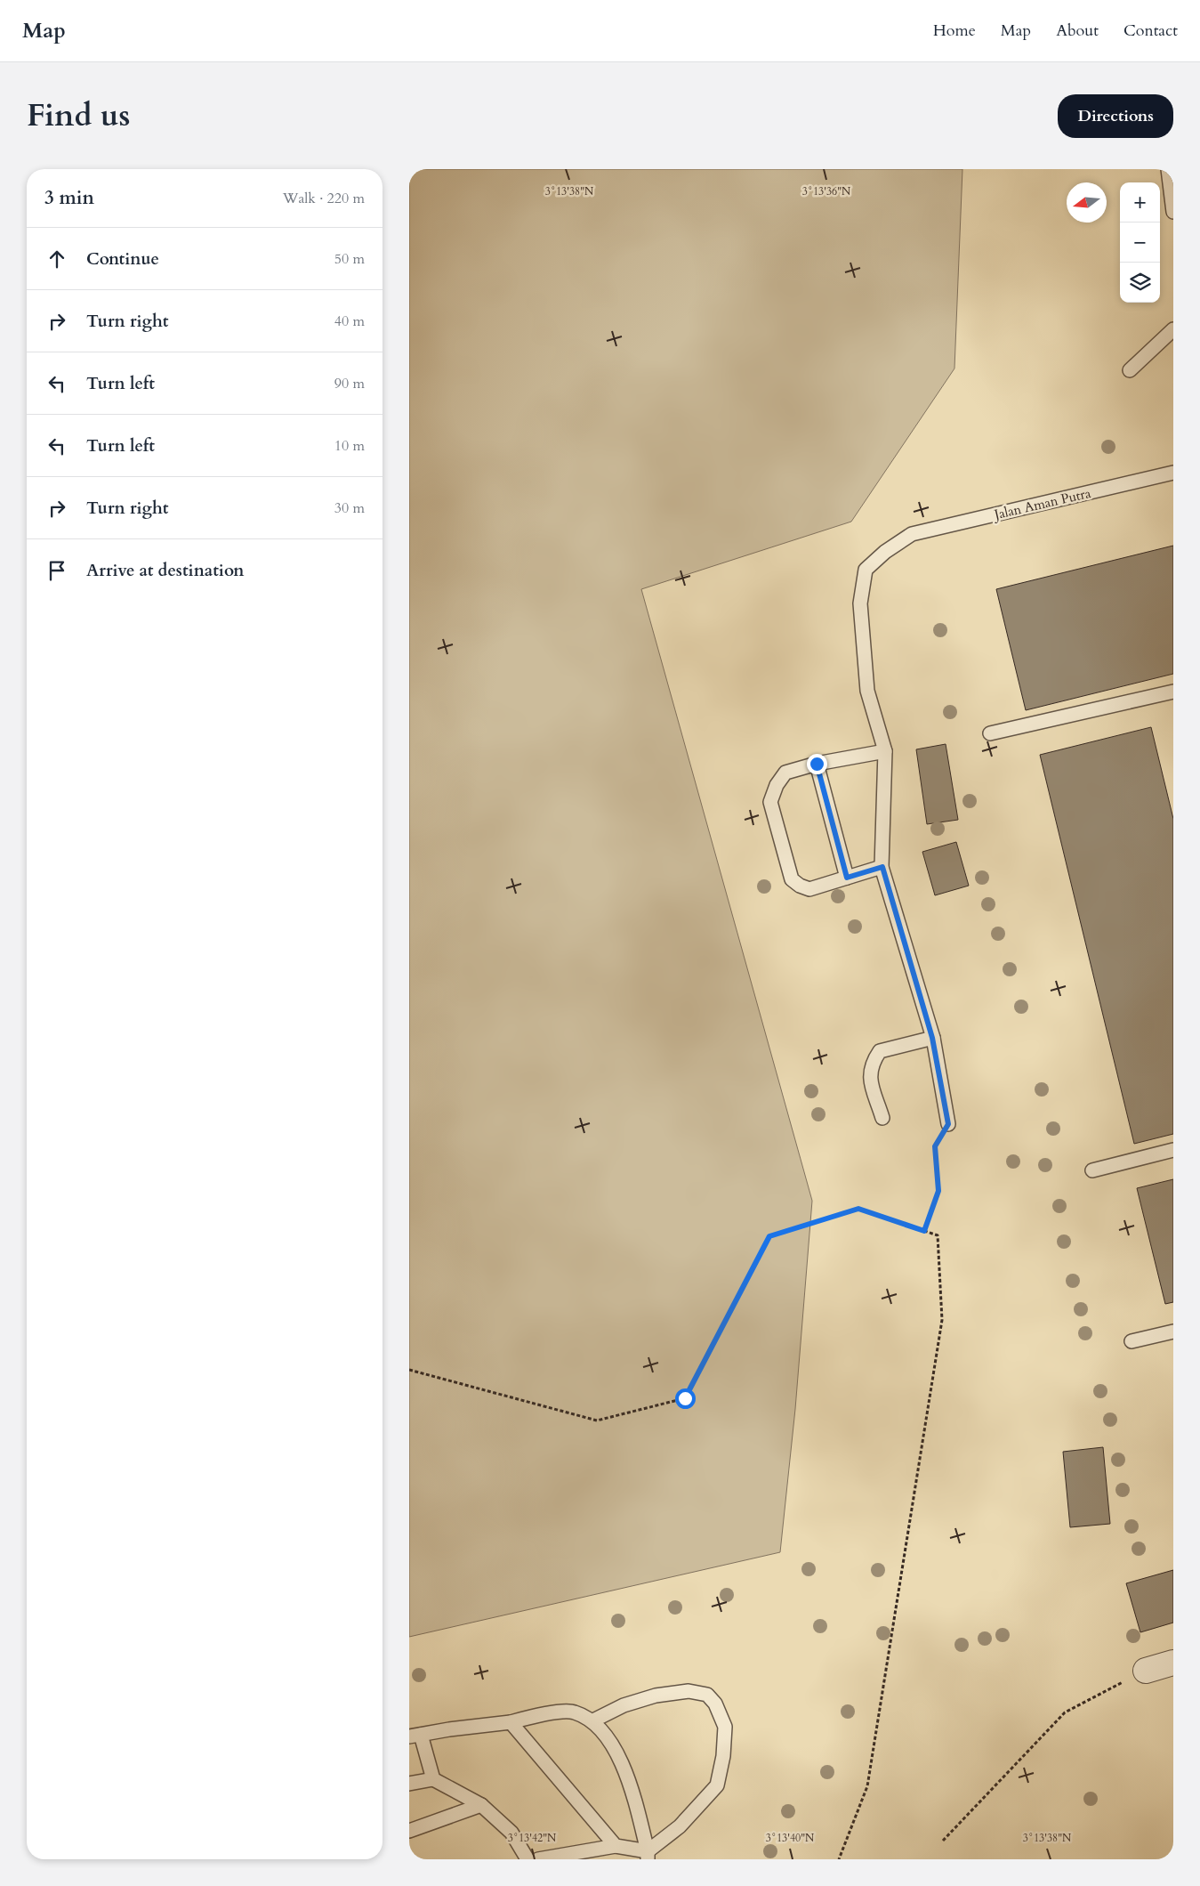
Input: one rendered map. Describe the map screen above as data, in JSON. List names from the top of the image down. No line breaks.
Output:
{"streets":{"lane":["Jalan Aman Putra"]},"north":"left","page":{"header":"Map","nav":["Home","Map","About","Contact"],"title":"Find us","buttons":"Directions","heading":["3 min","Walk · 220 m"],"map_buttons":["+","−"],"list":[["Continue","50 m"],["Turn right","40 m"],["Turn left","90 m"],["Turn left","10 m"],["Turn right","30 m"],"Arrive at destination"]},"coordinates":["3°13'38\"N","3°13'36\"N","3°13'42\"N","3°13'40\"N"]}
